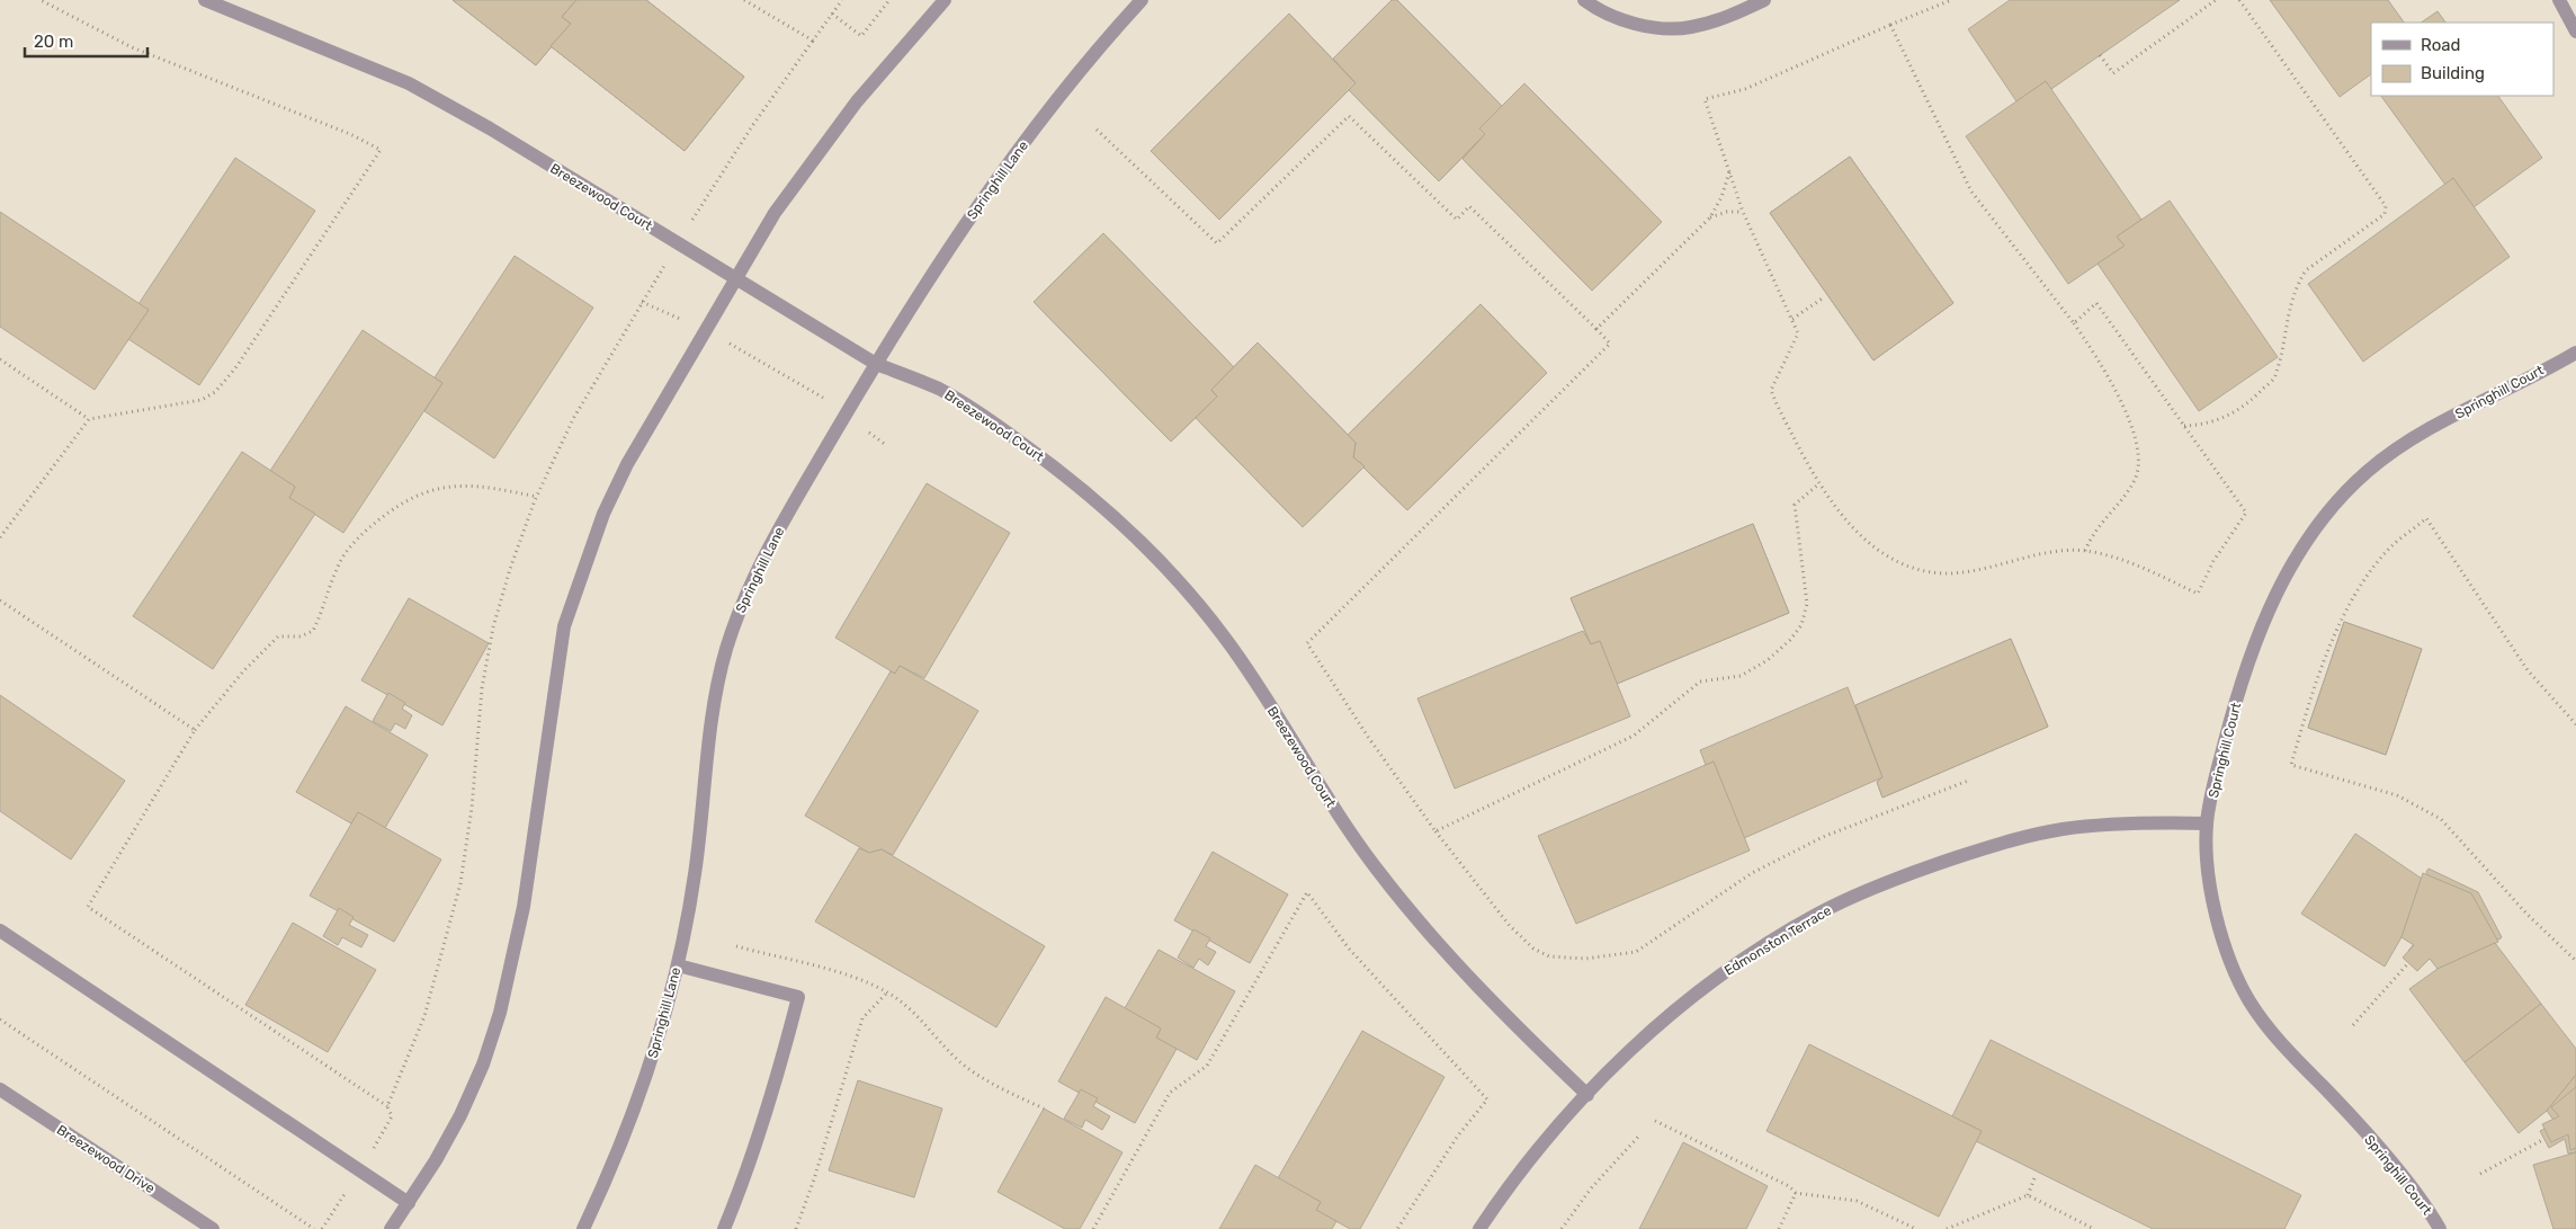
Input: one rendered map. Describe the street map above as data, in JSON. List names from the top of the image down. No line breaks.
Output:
{"streets":{"street":["Springhill Lane","Breezewood Court","Springhill Court","Edmonston Terrace","Breezewood Drive"]},"crossings":[["Springhill Lane","Breezewood Court"],["Breezewood Court","Edmonston Terrace"],["Springhill Court","Edmonston Terrace"]],"legend":["Road","Building"],"scale_bar":"20 m"}
